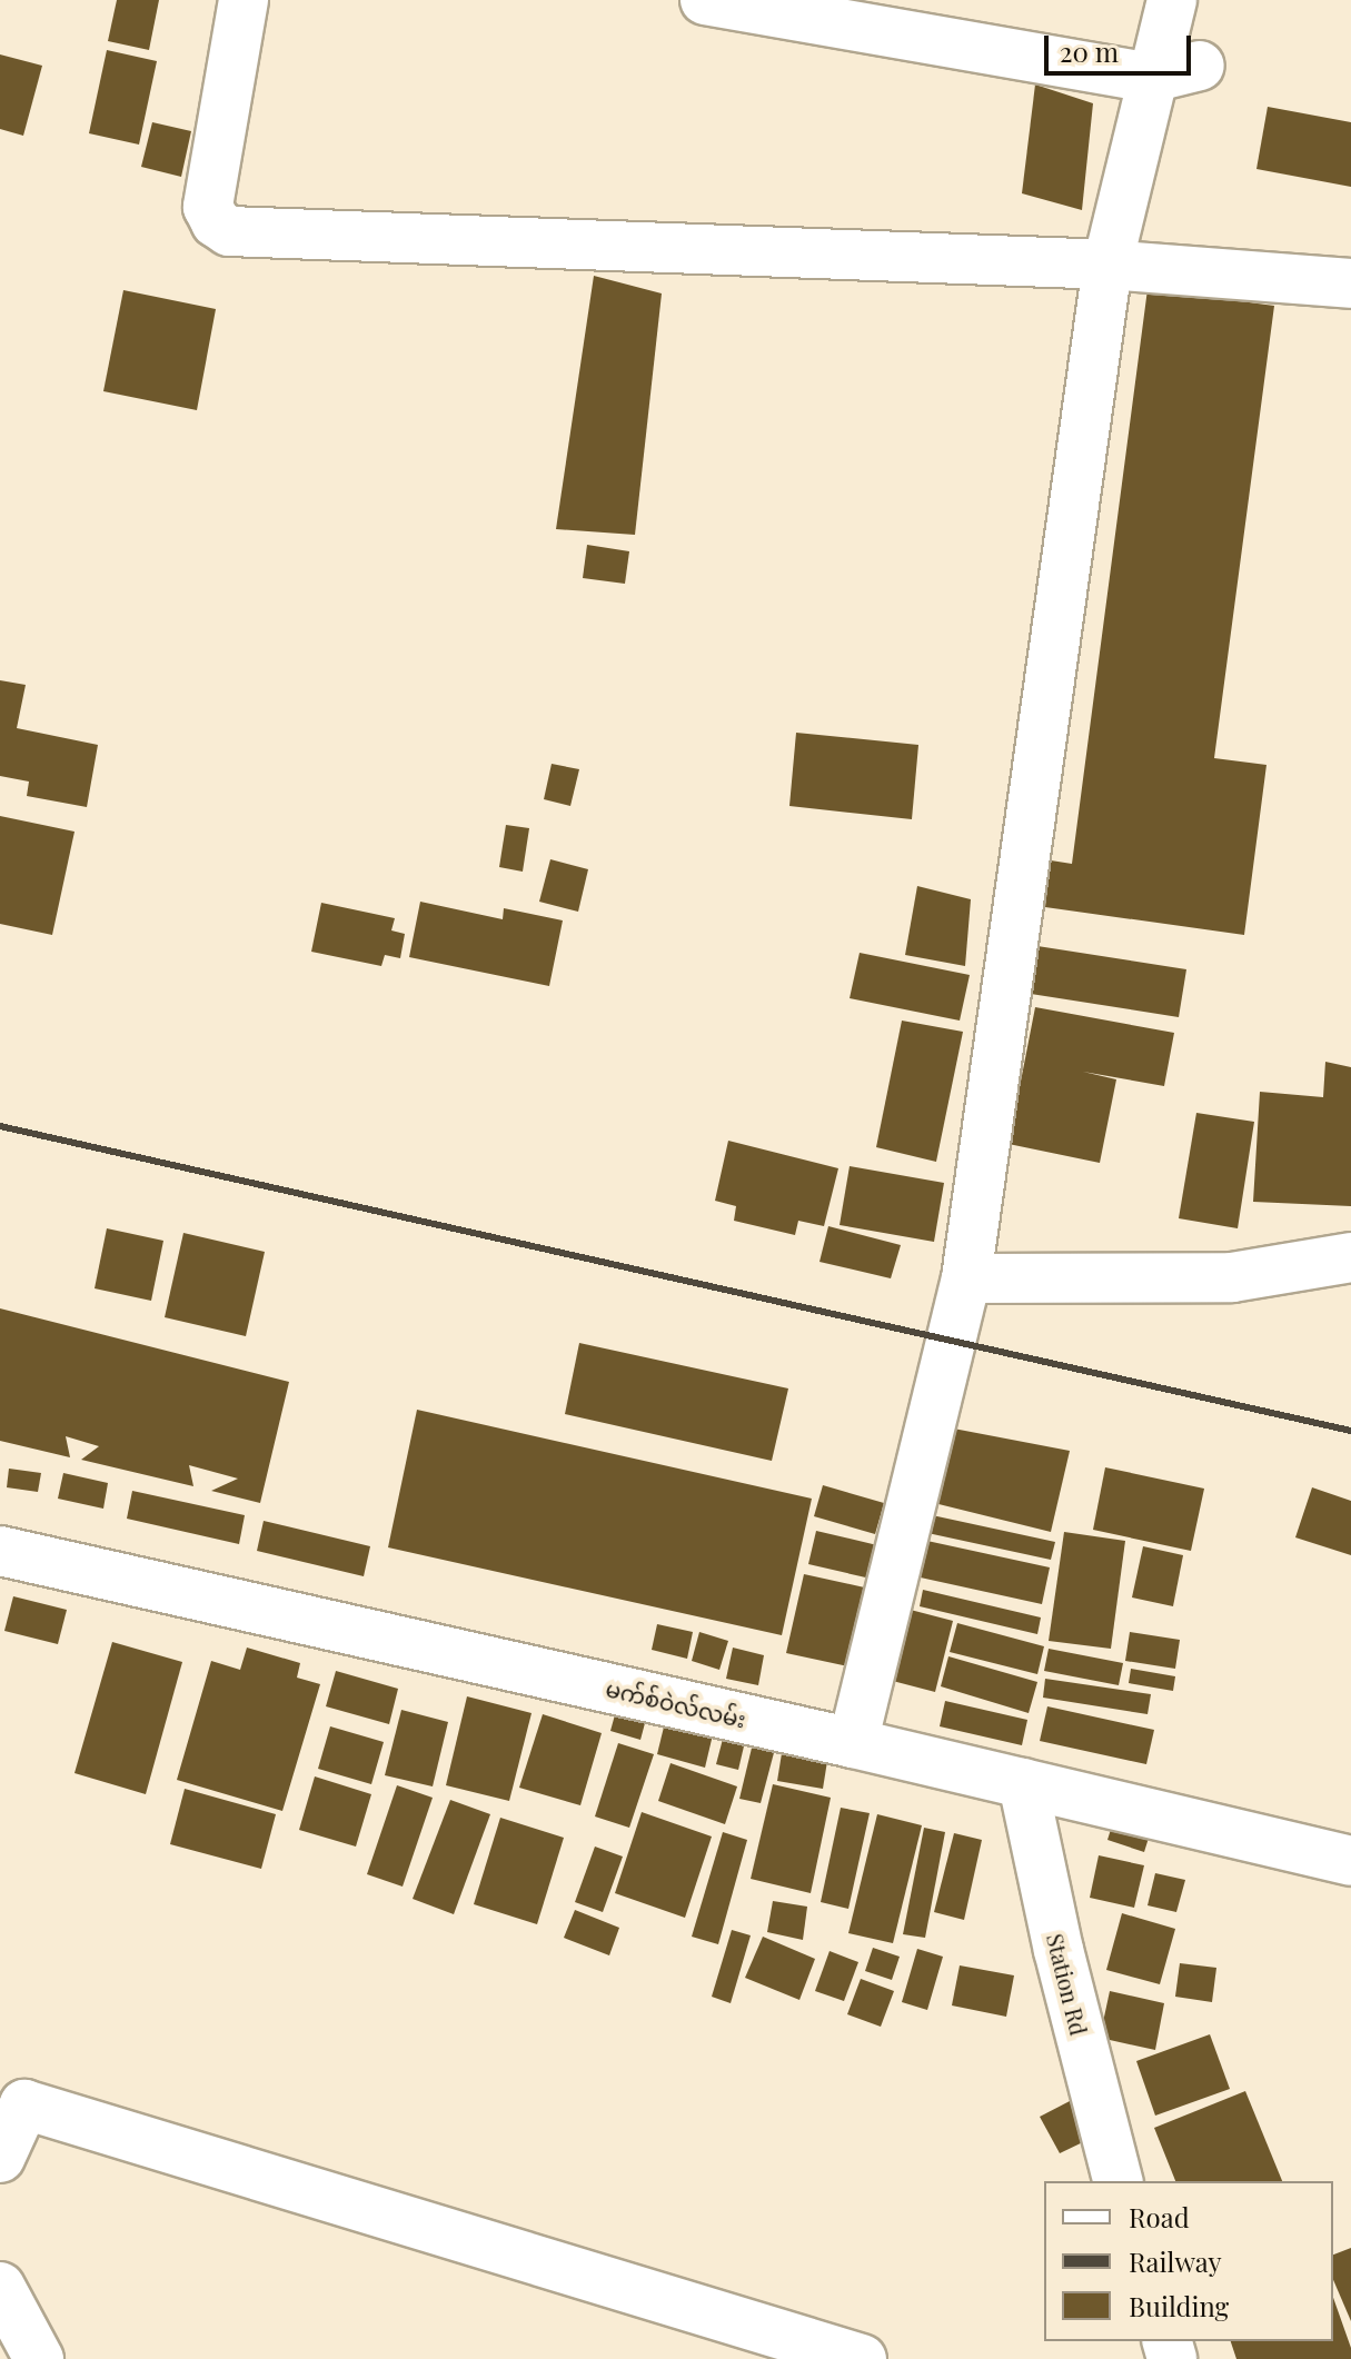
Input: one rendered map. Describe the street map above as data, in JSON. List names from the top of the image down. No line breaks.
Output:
{"streets":{"street":["မက်စ်ဝဲလ်လမ်း","Station Rd"]},"crossings":[["မက်စ်ဝဲလ်လမ်း","Station Rd"]],"legend":["Road","Railway","Building"],"scale_bar":"20 m"}
